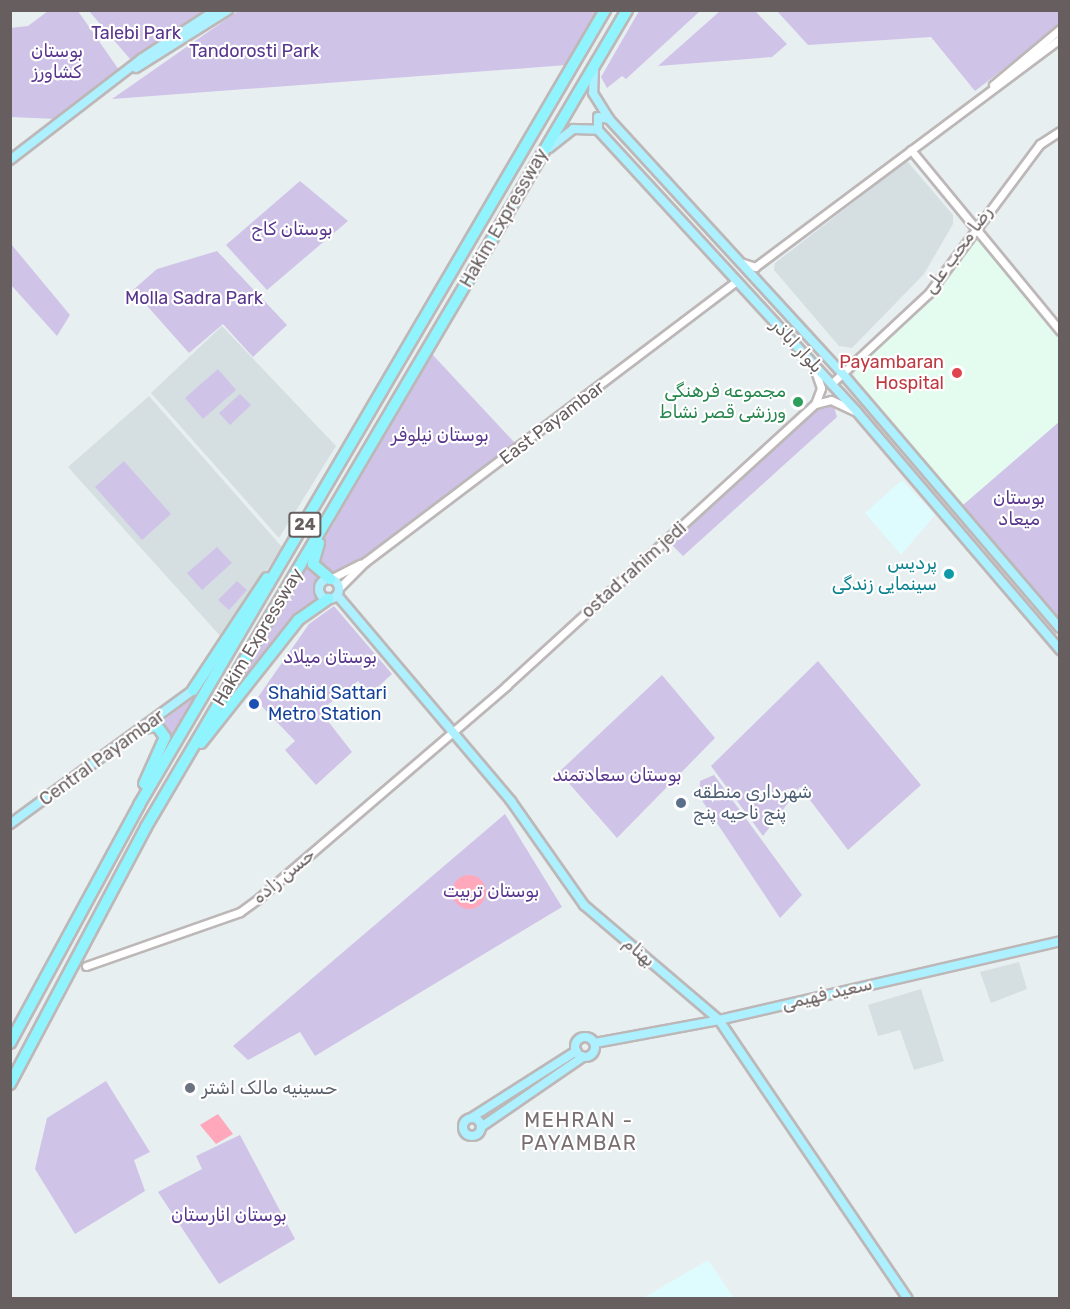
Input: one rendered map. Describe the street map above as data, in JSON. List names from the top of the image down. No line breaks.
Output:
{"streets":{"highway":["Hakim Expressway","24"],"main road":["بلوار اباذر","Central Payambar","بهنام","سعید فهیمی"],"street":["رضا محب علی","East Payambar","ostad rahim jedi","حسن زاده"]},"crossings":[["Hakim Expressway","بلوار اباذر"],["رضا محب علی","بلوار اباذر"],["بلوار اباذر","East Payambar"],["East Payambar","بهنام"],["ostad rahim jedi","حسن زاده"],["ostad rahim jedi","بهنام"],["حسن زاده","بهنام"],["بهنام","سعید فهیمی"]],"districts":["MEHRAN - PAYAMBAR"],"parks":["Talebi Park","Tandorosti Park","بوستان کشاورز","بوستان کاج","Molla Sadra Park","بوستان نیلوفر","بوستان میعاد","بوستان میلاد","بوستان سعادتمند","بوستان تربیت","بوستان انارستان"],"places":["Payambaran Hospital","مجموعه فرهنگی ورزشی قصر نشاط","پردیس سینمایی زندگی","Shahid Sattari Metro Station","شهرداری منطقه پنج ناحیه پنج","حسینیه مالک اشتر"]}
